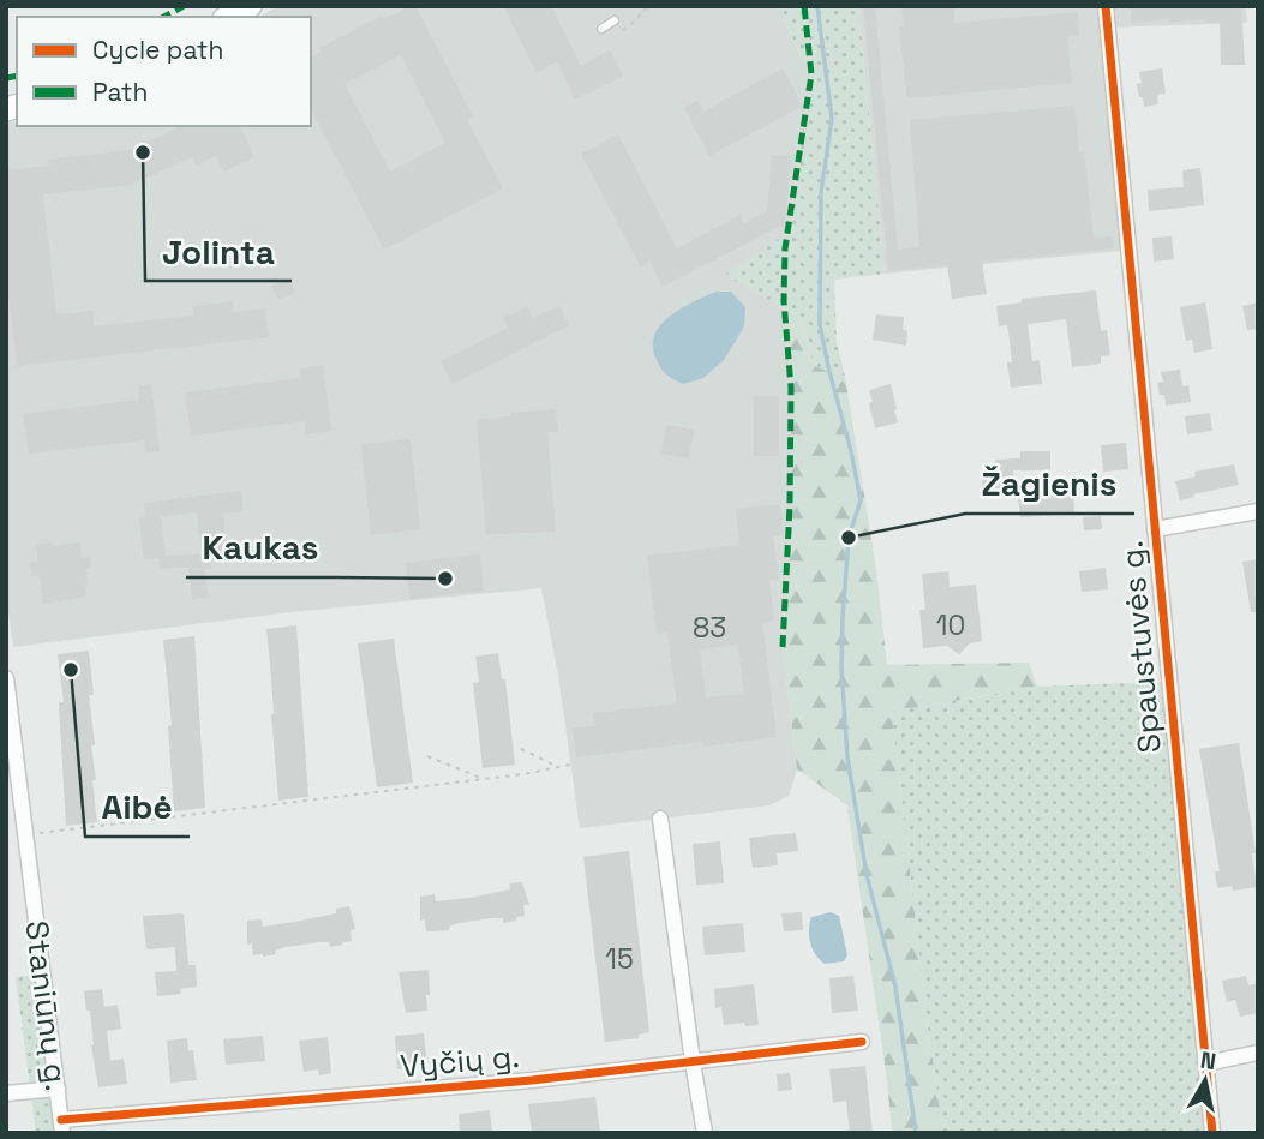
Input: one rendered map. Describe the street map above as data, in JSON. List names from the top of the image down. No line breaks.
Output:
{"streets":{"street":["Spaustuvės g.","Staniūnų g.","Vyčių g."]},"crossings":[["Staniūnų g.","Vyčių g."]],"places":["Jolinta","Žagienis","Kaukas","Aibė"],"house_numbers":["10","83","15"],"legend":["Cycle path","Path"],"north":"top"}
